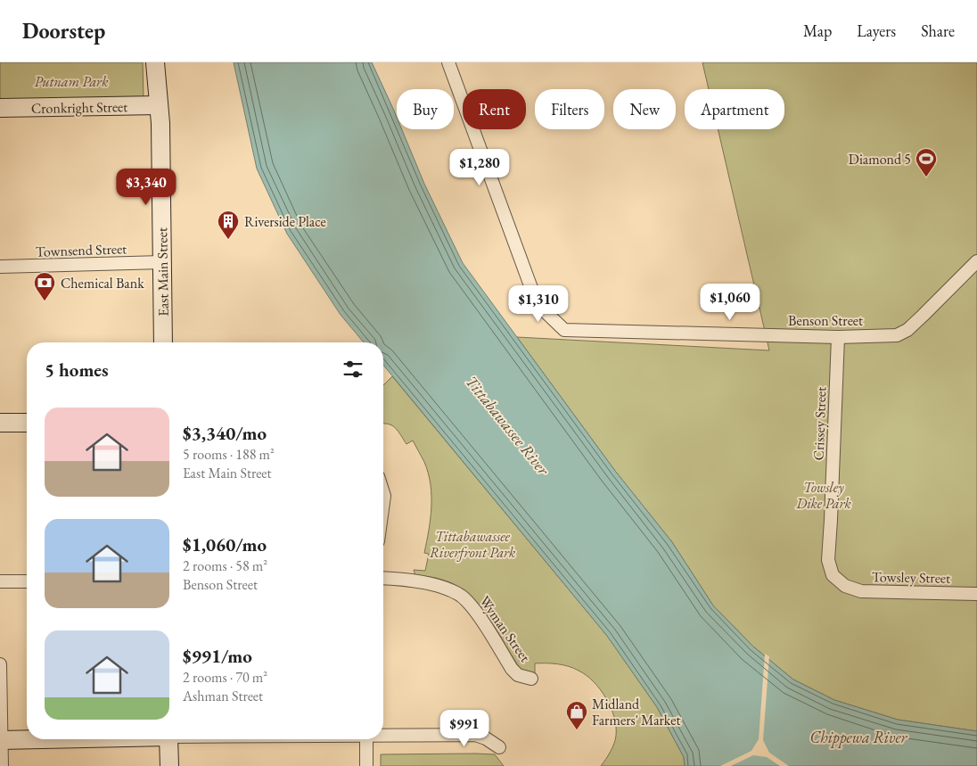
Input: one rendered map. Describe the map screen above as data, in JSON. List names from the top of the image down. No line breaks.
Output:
{"streets":{"street":["Cronkright Street","Townsend Street","East Main Street","Benson Street","Crissey Street","Towsley Street","Wyman Street"]},"crossings":[["Cronkright Street","East Main Street"],["Townsend Street","East Main Street"],["Benson Street","Crissey Street"],["Crissey Street","Towsley Street"]],"water":["Tittabawassee River","Chippewa River"],"parks":["Putnam Park","Towsley Dike Park","Tittabawassee Riverfront Park"],"places":{"sports":["Diamond 5"],"building":["Riverside Place"],"bank":["Chemical Bank"],"shop":["Midland Farmers' Market"]},"page":{"header":"Doorstep","nav":["Map","Layers","Share"],"chip":["Buy","Rent","Filters","New","Apartment"],"price":["$1,280","$3,340","$1,060","$1,310","$991"],"heading":"5 homes","list":[{"name":"$3,340/mo","note":"5 rooms · 188 m² · East Main Street"},{"name":"$1,060/mo","note":"2 rooms · 58 m² · Benson Street"},{"name":"$991/mo","note":"2 rooms · 70 m² · Ashman Street"}]}}
